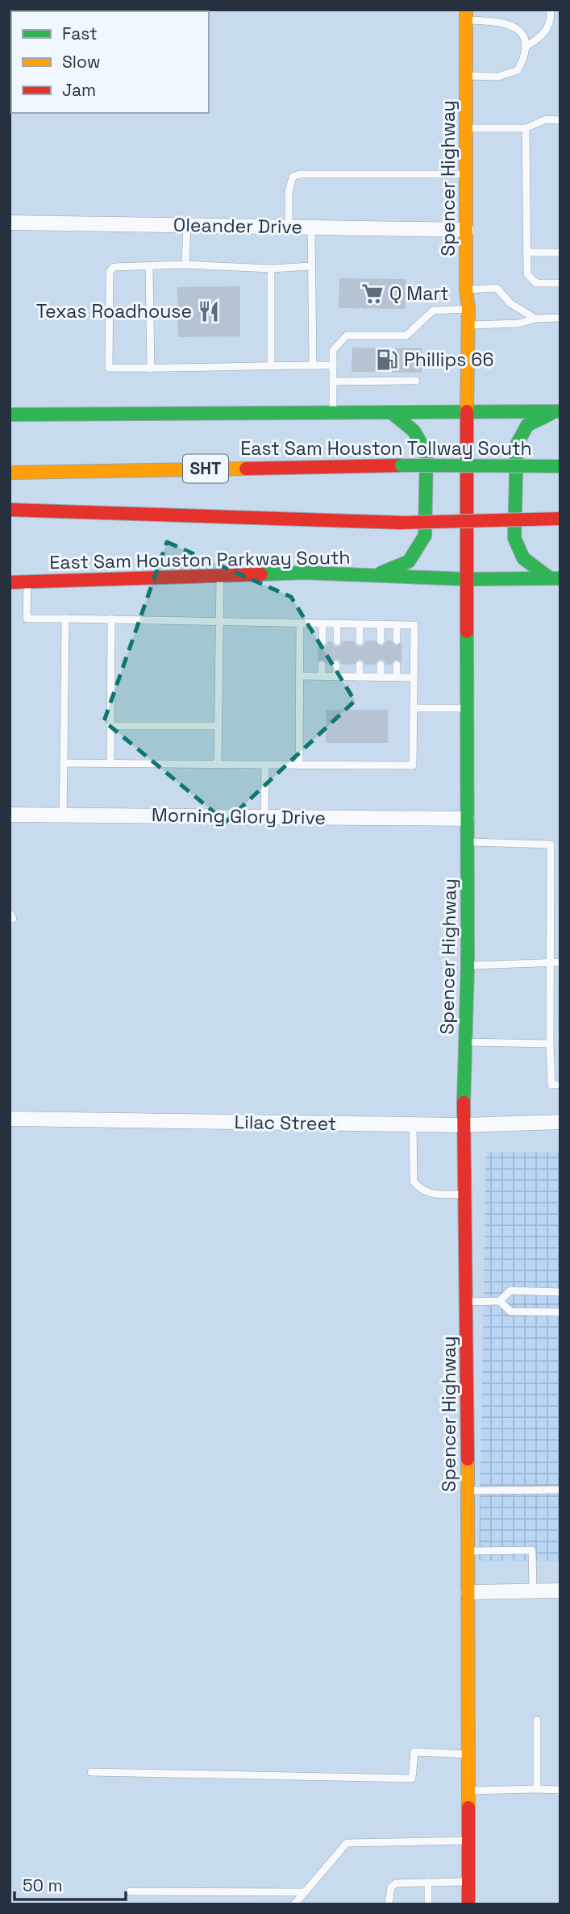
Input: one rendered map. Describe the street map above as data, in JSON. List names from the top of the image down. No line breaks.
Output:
{"streets":{"main road":["Spencer Highway","East Sam Houston Tollway South","SHT","East Sam Houston Parkway South"],"street":["Oleander Drive","Morning Glory Drive","Lilac Street"]},"crossings":[["Spencer Highway","Oleander Drive"],["Spencer Highway","East Sam Houston Parkway South"],["Spencer Highway","Morning Glory Drive"],["Spencer Highway","Lilac Street"]],"places":{"supermarket":["Q Mart"],"restaurant":["Texas Roadhouse"],"fuel station":["Phillips 66"]},"legend":["Fast","Slow","Jam"],"scale_bar":"50 m"}
